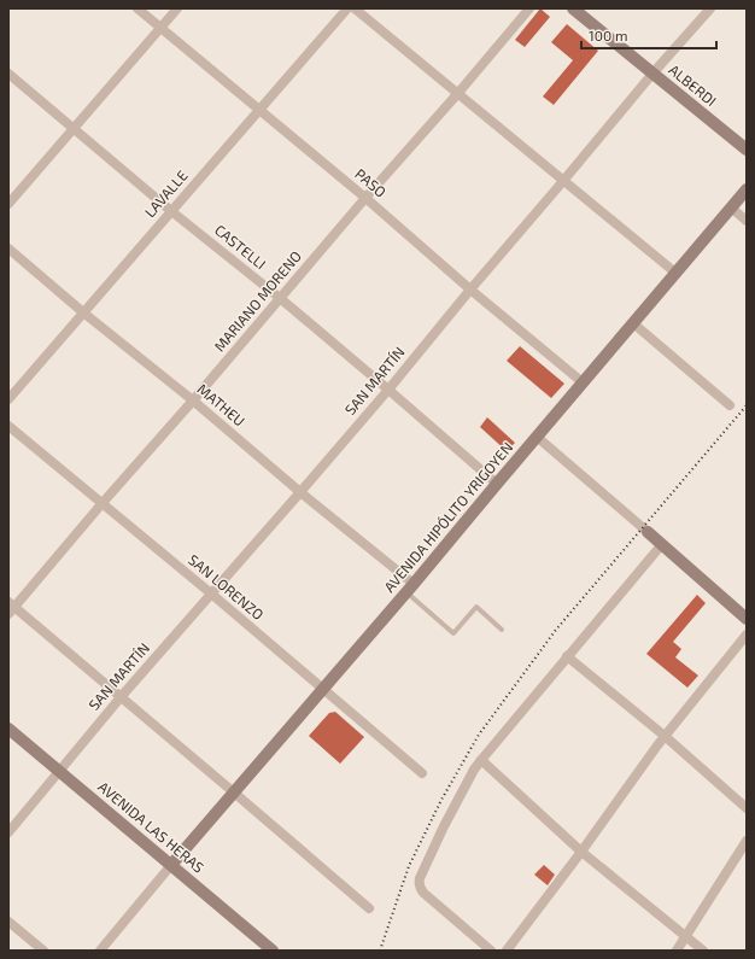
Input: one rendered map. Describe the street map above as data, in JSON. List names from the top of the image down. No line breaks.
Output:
{"streets":{"main road":["ALBERDI","AVENIDA HIPÓLITO YRIGOYEN","AVENIDA LAS HERAS"],"street":["PASO","LAVALLE","CASTELLI","MARIANO MORENO","SAN MARTÍN","MATHEU","SAN LORENZO"]},"crossings":[["ALBERDI","SAN MARTÍN"],["PASO","LAVALLE"],["PASO","MARIANO MORENO"],["PASO","SAN MARTÍN"],["PASO","AVENIDA HIPÓLITO YRIGOYEN"],["LAVALLE","CASTELLI"],["LAVALLE","MATHEU"],["CASTELLI","MARIANO MORENO"],["CASTELLI","SAN MARTÍN"],["CASTELLI","AVENIDA HIPÓLITO YRIGOYEN"],["MARIANO MORENO","MATHEU"],["MARIANO MORENO","SAN LORENZO"],["SAN MARTÍN","MATHEU"],["SAN MARTÍN","SAN LORENZO"],["SAN MARTÍN","AVENIDA LAS HERAS"],["MATHEU","AVENIDA HIPÓLITO YRIGOYEN"],["AVENIDA HIPÓLITO YRIGOYEN","SAN LORENZO"],["AVENIDA HIPÓLITO YRIGOYEN","AVENIDA LAS HERAS"]],"scale_bar":"100 m"}
